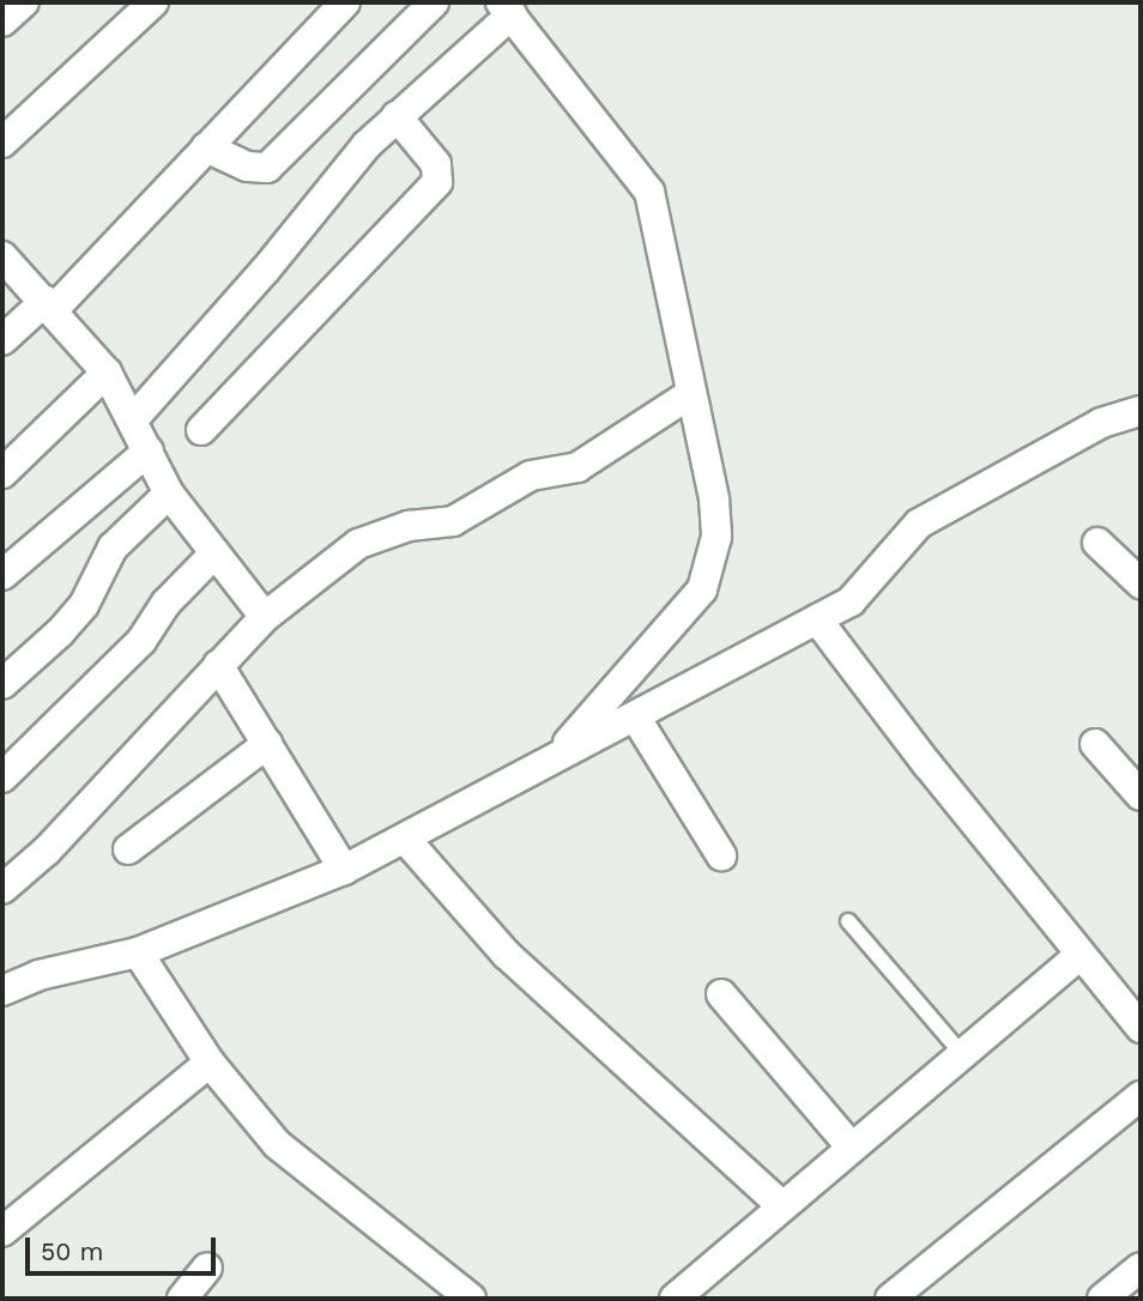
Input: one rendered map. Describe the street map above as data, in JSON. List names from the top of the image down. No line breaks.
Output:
{"scale_bar":"50 m"}
